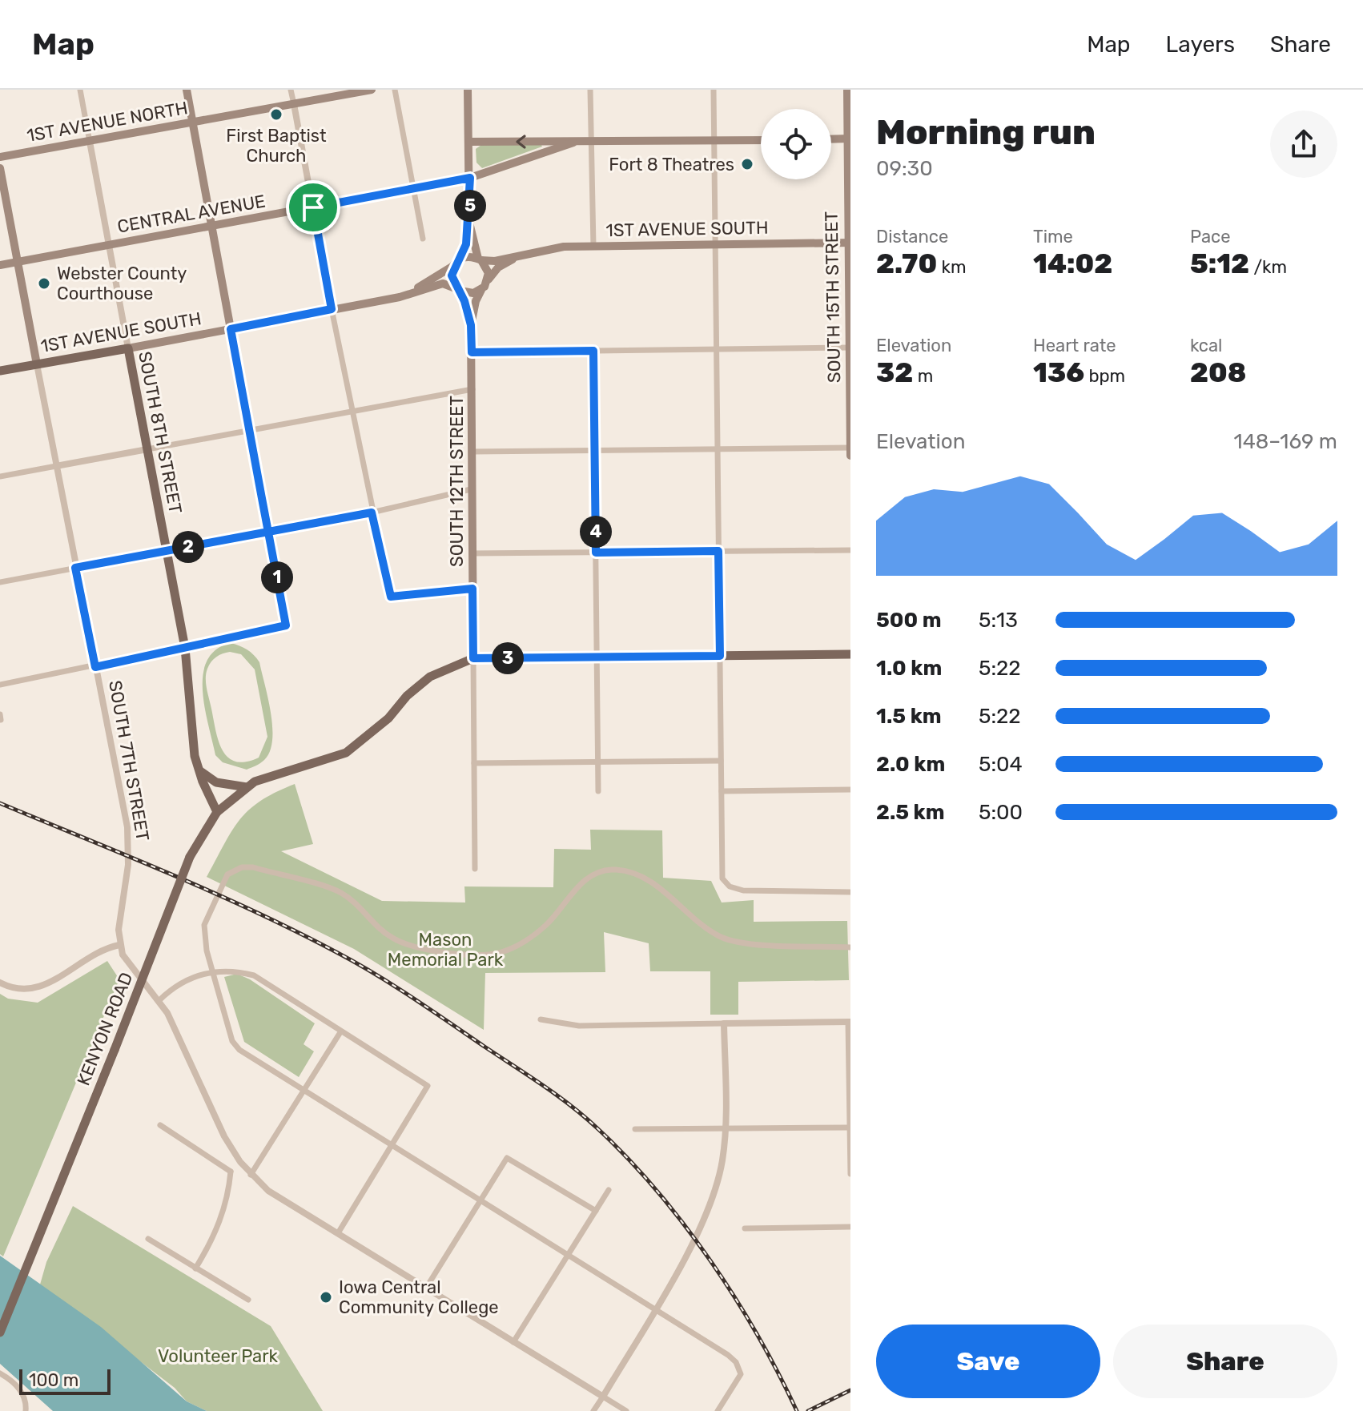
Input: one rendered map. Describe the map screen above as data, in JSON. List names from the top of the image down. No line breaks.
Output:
{"streets":{"main road":["1ST AVENUE NORTH","CENTRAL AVENUE","1ST AVENUE SOUTH","SOUTH 15TH STREET","SOUTH 8TH STREET","SOUTH 12TH STREET","SOUTH 7TH STREET","KENYON ROAD"]},"crossings":[["1ST AVENUE NORTH","SOUTH 8TH STREET"],["CENTRAL AVENUE","SOUTH 8TH STREET"],["CENTRAL AVENUE","SOUTH 7TH STREET"],["1ST AVENUE SOUTH","SOUTH 15TH STREET"],["1ST AVENUE SOUTH","SOUTH 8TH STREET"],["1ST AVENUE SOUTH","SOUTH 12TH STREET"],["1ST AVENUE SOUTH","SOUTH 7TH STREET"],["SOUTH 8TH STREET","KENYON ROAD"],["SOUTH 12TH STREET","KENYON ROAD"]],"parks":["Mason Memorial Park","Volunteer Park"],"places":["First Baptist Church","Fort 8 Theatres","Webster County Courthouse","Iowa Central Community College"],"scale_bar":"100 m","page":{"header":"Map","nav":["Map","Layers","Share"],"heading":["Morning run","09:30"],"pins":["5","4","2","1","3"],"stats":[["Distance","2.70 km"],["Time","14:02"],["Pace","5:12 /km"],["Elevation","32 m"],["Heart rate","136 bpm"],["kcal","208"]],"chart":["Elevation","148–169 m"],"list":[{"name":"500 m","note":"5:13"},{"name":"1.0 km","note":"5:22"},{"name":"1.5 km","note":"5:22"},{"name":"2.0 km","note":"5:04"},{"name":"2.5 km","note":"5:00"}],"buttons":["Save","Share"],"scale":"100 m"}}
